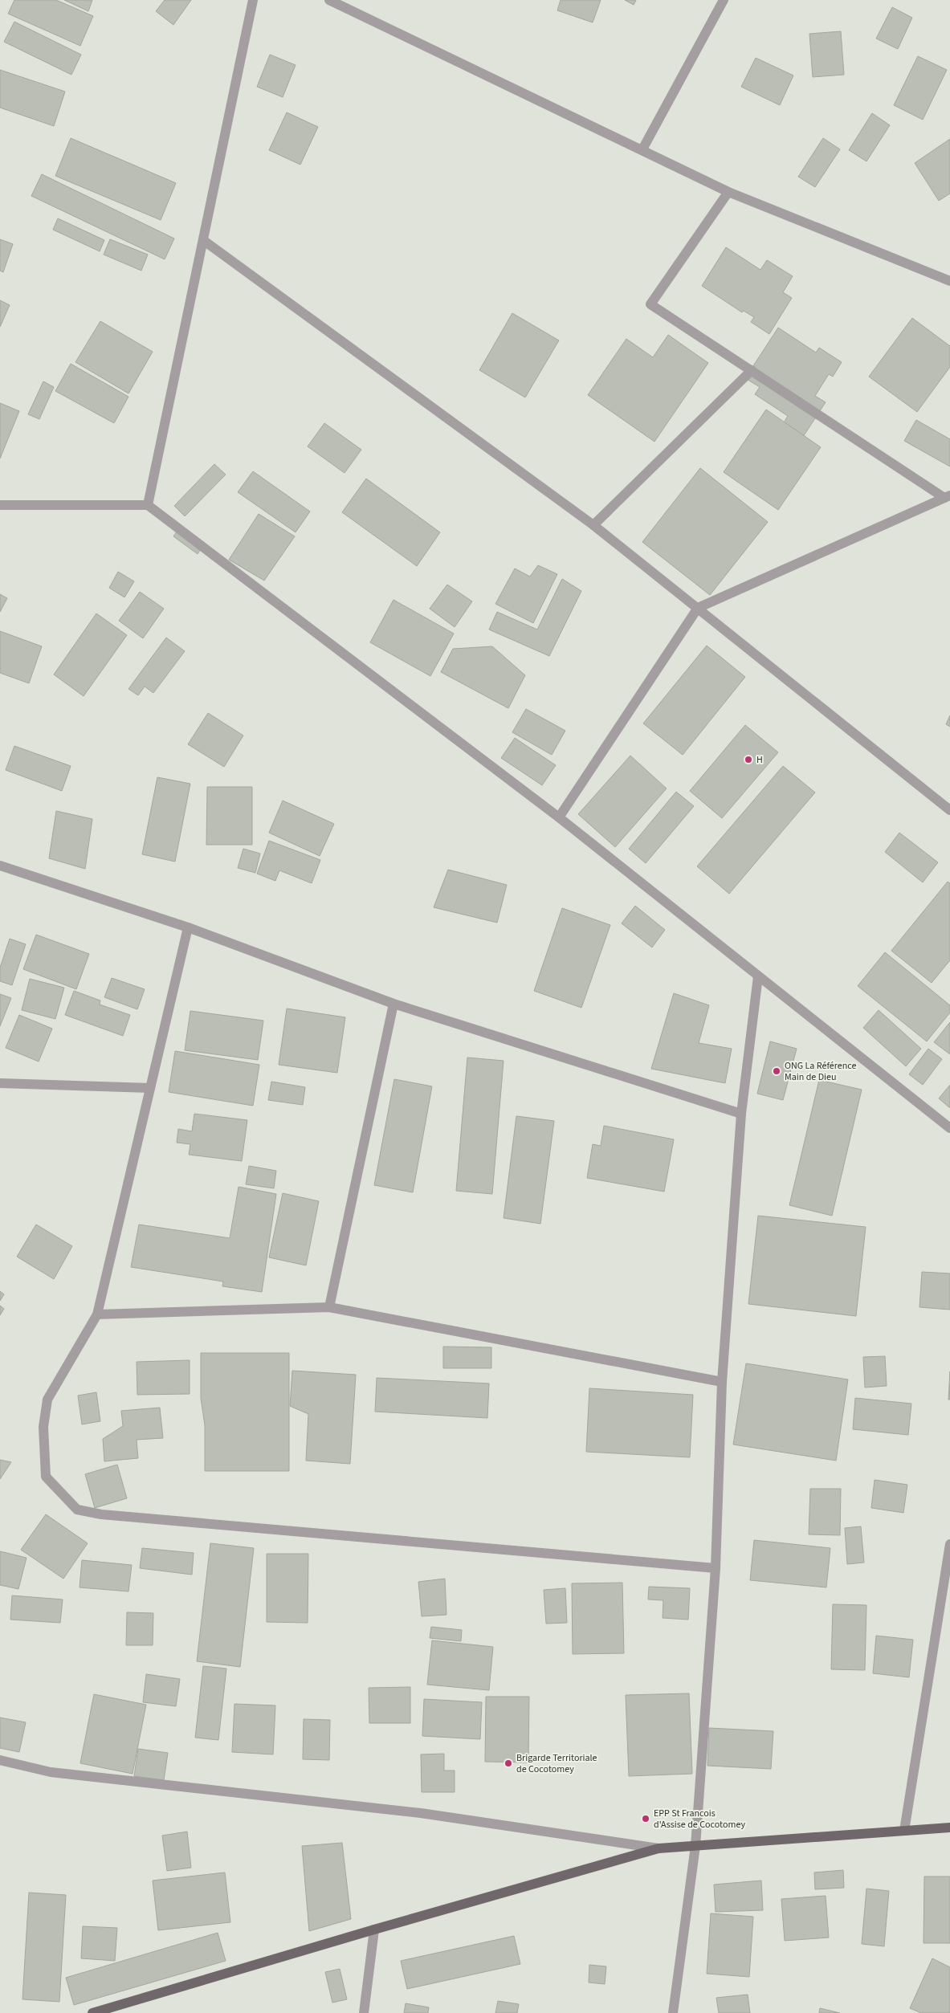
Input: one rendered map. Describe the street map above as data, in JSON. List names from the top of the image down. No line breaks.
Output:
{"places":["H","ONG La Référence Main de Dieu","Brigarde Territoriale de Cocotomey","EPP St Francois d'Assise de Cocotomey"]}
